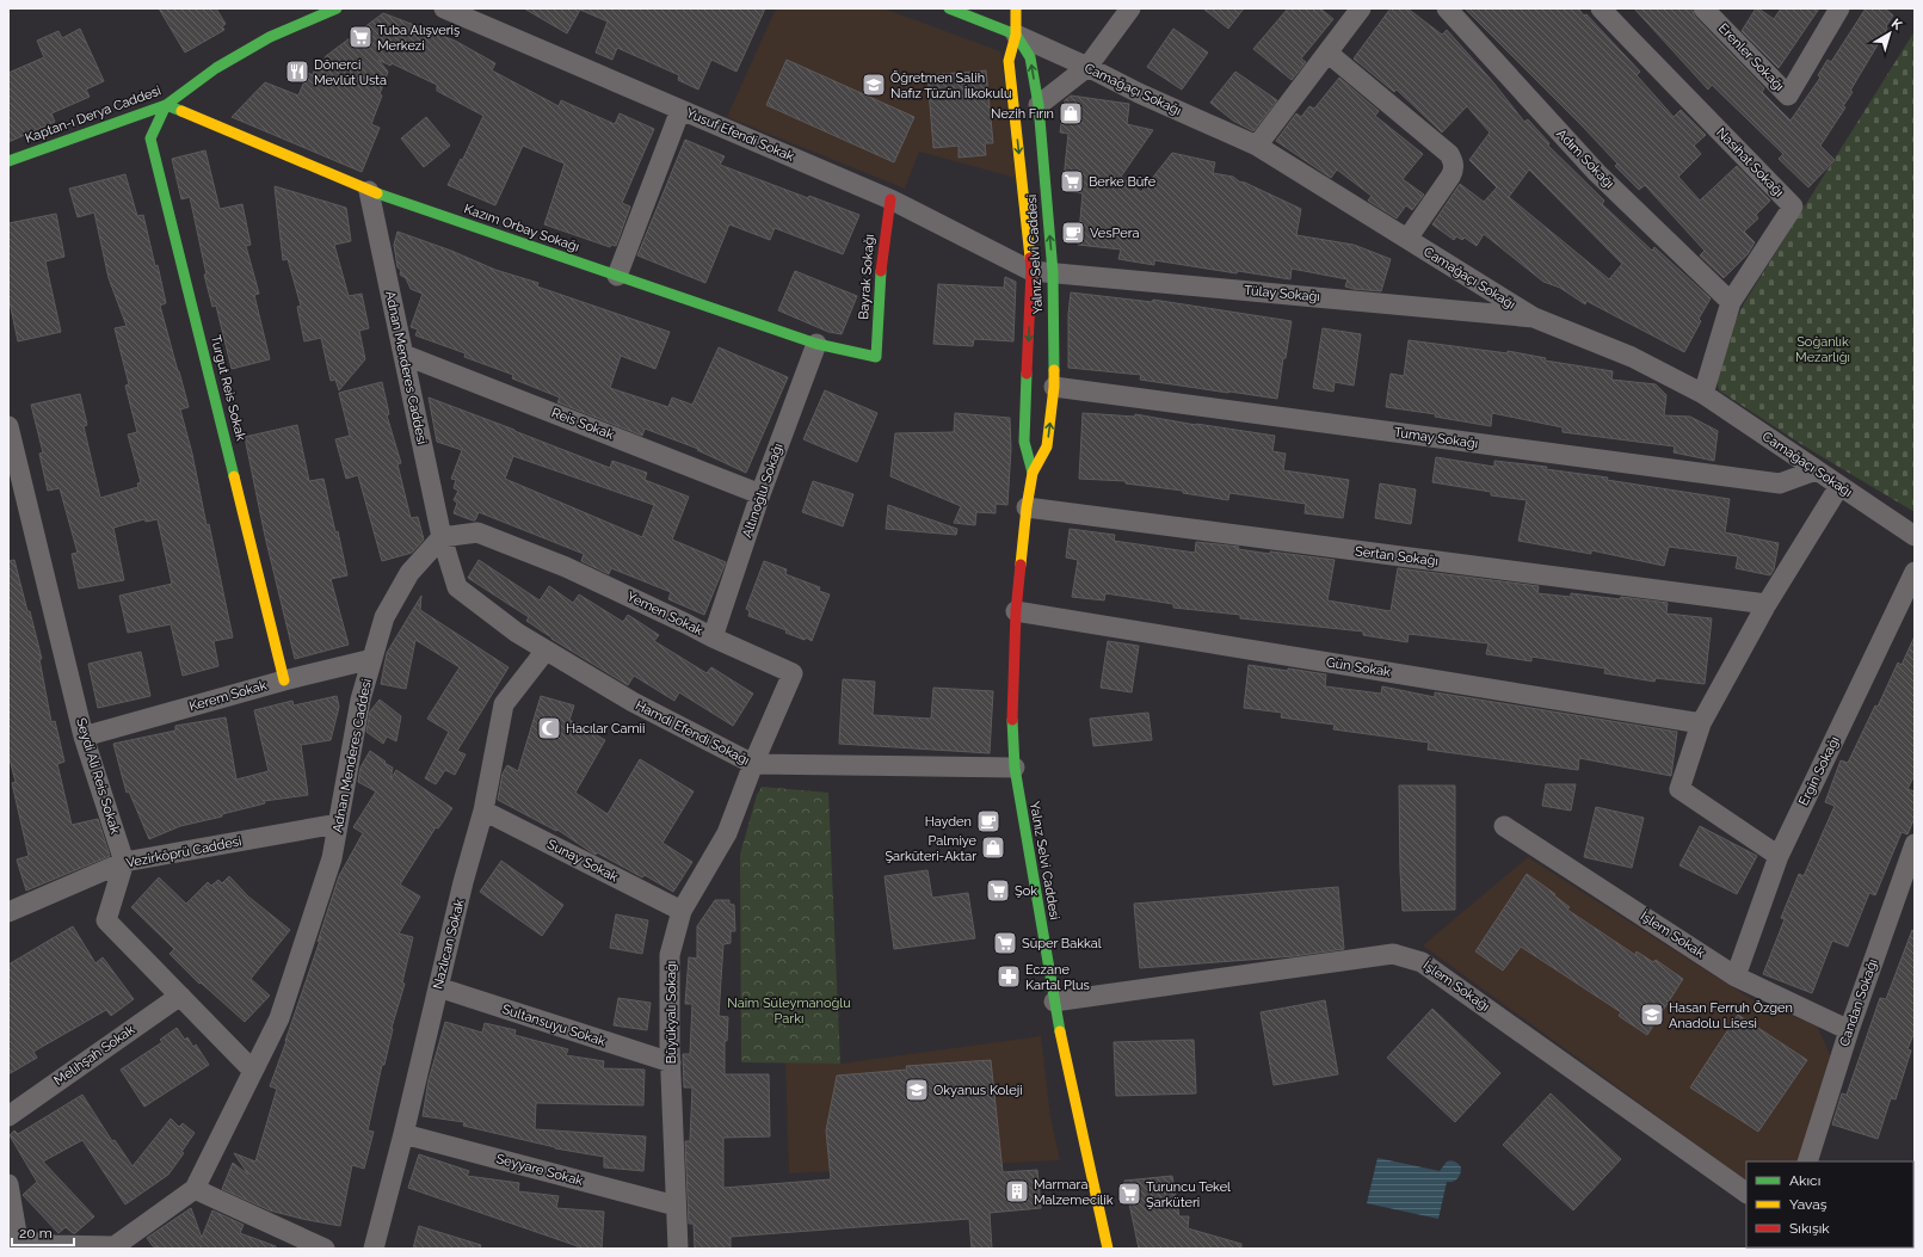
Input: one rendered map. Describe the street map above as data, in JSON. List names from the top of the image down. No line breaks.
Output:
{"streets":{"street":["Erenler Sokağı","Camağaçı Sokağı","Kaptan-ı Derya Caddesi","Yusuf Efendi Sokak","Adım Sokağı","Nasihat Sokağı","Kazım Orbay Sokağı","Yalnız Selvi Caddesi","Bayrak Sokağı","Tülay Sokağı","Adnan Menderes Caddesi","Turgut Reis Sokak","Reis Sokak","Tumay Sokağı","Altınoğlu Sokağı","Sertan Sokağı","Yemen Sokak","Gün Sokak","Kerem Sokak","Hamdi Efendi Sokağı","Ergin Sokağı","Seydi Ali Reis Sokak","Vezirköprü Caddesi","Sunay Sokak","İşlem Sokak","Nazlıcan Sokak","İşlem Sokağı","Candan Sokağı","Büyükyalı Sokağı","Sultansuyu Sokak","Melihşah Sokak","Seyyare Sokak"]},"crossings":[["Camağaçı Sokağı","Nasihat Sokağı"],["Camağaçı Sokağı","Yalnız Selvi Caddesi"],["Camağaçı Sokağı","Tülay Sokağı"],["Camağaçı Sokağı","Tumay Sokağı"],["Kaptan-ı Derya Caddesi","Kazım Orbay Sokağı"],["Kaptan-ı Derya Caddesi","Turgut Reis Sokak"],["Yusuf Efendi Sokak","Yalnız Selvi Caddesi"],["Yusuf Efendi Sokak","Bayrak Sokağı"],["Yusuf Efendi Sokak","Tülay Sokağı"],["Adım Sokağı","Nasihat Sokağı"],["Kazım Orbay Sokağı","Bayrak Sokağı"],["Kazım Orbay Sokağı","Adnan Menderes Caddesi"],["Kazım Orbay Sokağı","Turgut Reis Sokak"],["Kazım Orbay Sokağı","Altınoğlu Sokağı"],["Yalnız Selvi Caddesi","Tülay Sokağı"],["Yalnız Selvi Caddesi","Tumay Sokağı"],["Yalnız Selvi Caddesi","Sertan Sokağı"],["Yalnız Selvi Caddesi","Gün Sokak"],["Yalnız Selvi Caddesi","Hamdi Efendi Sokağı"],["Yalnız Selvi Caddesi","İşlem Sokağı"],["Adnan Menderes Caddesi","Reis Sokak"],["Adnan Menderes Caddesi","Yemen Sokak"],["Adnan Menderes Caddesi","Kerem Sokak"],["Adnan Menderes Caddesi","Hamdi Efendi Sokağı"],["Adnan Menderes Caddesi","Vezirköprü Caddesi"],["Turgut Reis Sokak","Kerem Sokak"],["Reis Sokak","Altınoğlu Sokağı"],["Altınoğlu Sokağı","Yemen Sokak"],["Yemen Sokak","Hamdi Efendi Sokağı"],["Yemen Sokak","Büyükyalı Sokağı"],["Kerem Sokak","Seydi Ali Reis Sokak"],["Hamdi Efendi Sokağı","Nazlıcan Sokak"],["Hamdi Efendi Sokağı","Büyükyalı Sokağı"],["Ergin Sokağı","İşlem Sokak"],["Seydi Ali Reis Sokak","Vezirköprü Caddesi"],["Sunay Sokak","Nazlıcan Sokak"],["Sunay Sokak","Büyükyalı Sokağı"],["İşlem Sokak","Candan Sokağı"],["Nazlıcan Sokak","Sultansuyu Sokak"],["Nazlıcan Sokak","Seyyare Sokak"],["Büyükyalı Sokağı","Sultansuyu Sokak"],["Büyükyalı Sokağı","Seyyare Sokak"]],"parks":["Soğanlık Mezarlığı","Naim Süleymanoğlu Parkı"],"places":{"supermarket":["Tuba Alışveriş Merkezi","Berke Büfe","Şok","Süper Bakkal","Turuncu Tekel Şarküteri"],"restaurant":["Dönerci Mevlüt Usta"],"school or university":["Öğretmen Salih Nafız Tüzün İlkokulu","Hasan Ferruh Özgen Anadolu Lisesi","Okyanus Koleji"],"shop":["Nezih Fırın","Palmiye Şarküteri-Aktar"],"cafe":["VesPera","Hayden"],"mosque":["Hacılar Camii"],"pharmacy":["Eczane Kartal Plus"],"building":["Marmara Malzemecilik"]},"legend":["Akıcı","Yavaş","Sıkışık"],"scale_bar":"20 m","north":"top right"}
